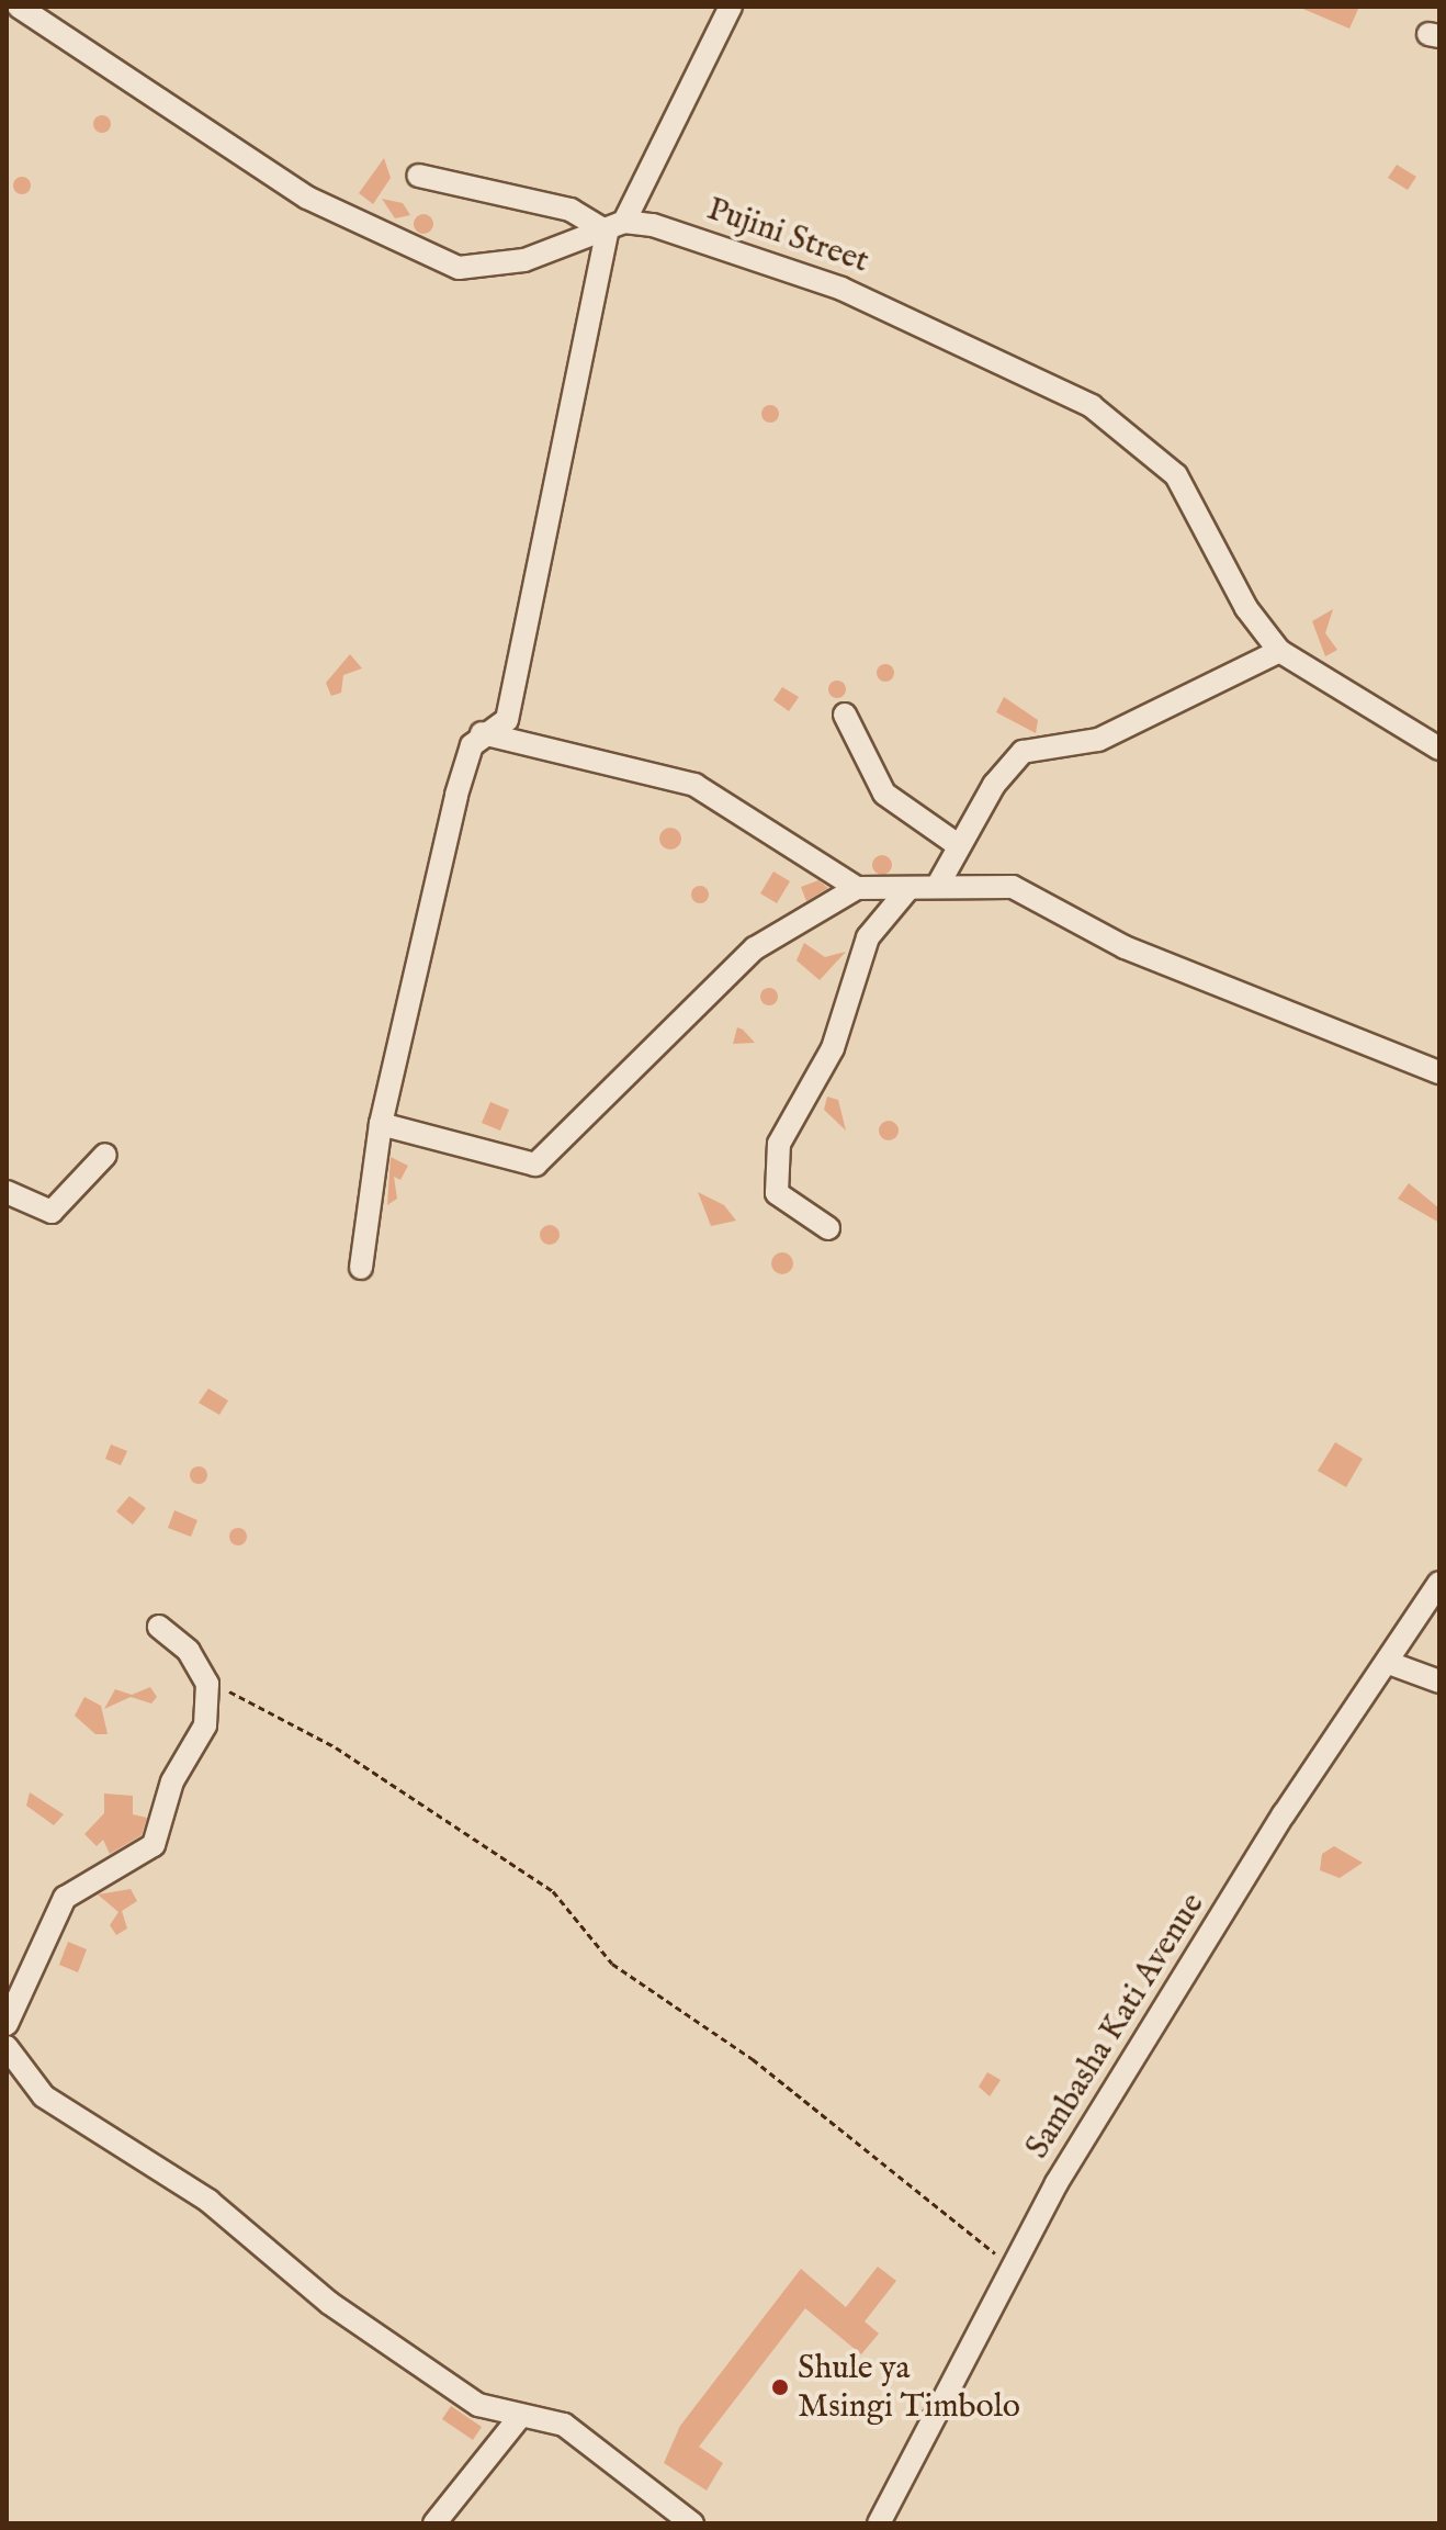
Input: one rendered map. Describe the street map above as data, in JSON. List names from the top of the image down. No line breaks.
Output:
{"streets":{"street":["Pujini Street","Sambasha Kati Avenue"]},"places":["Shule ya Msingi Timbolo"]}
